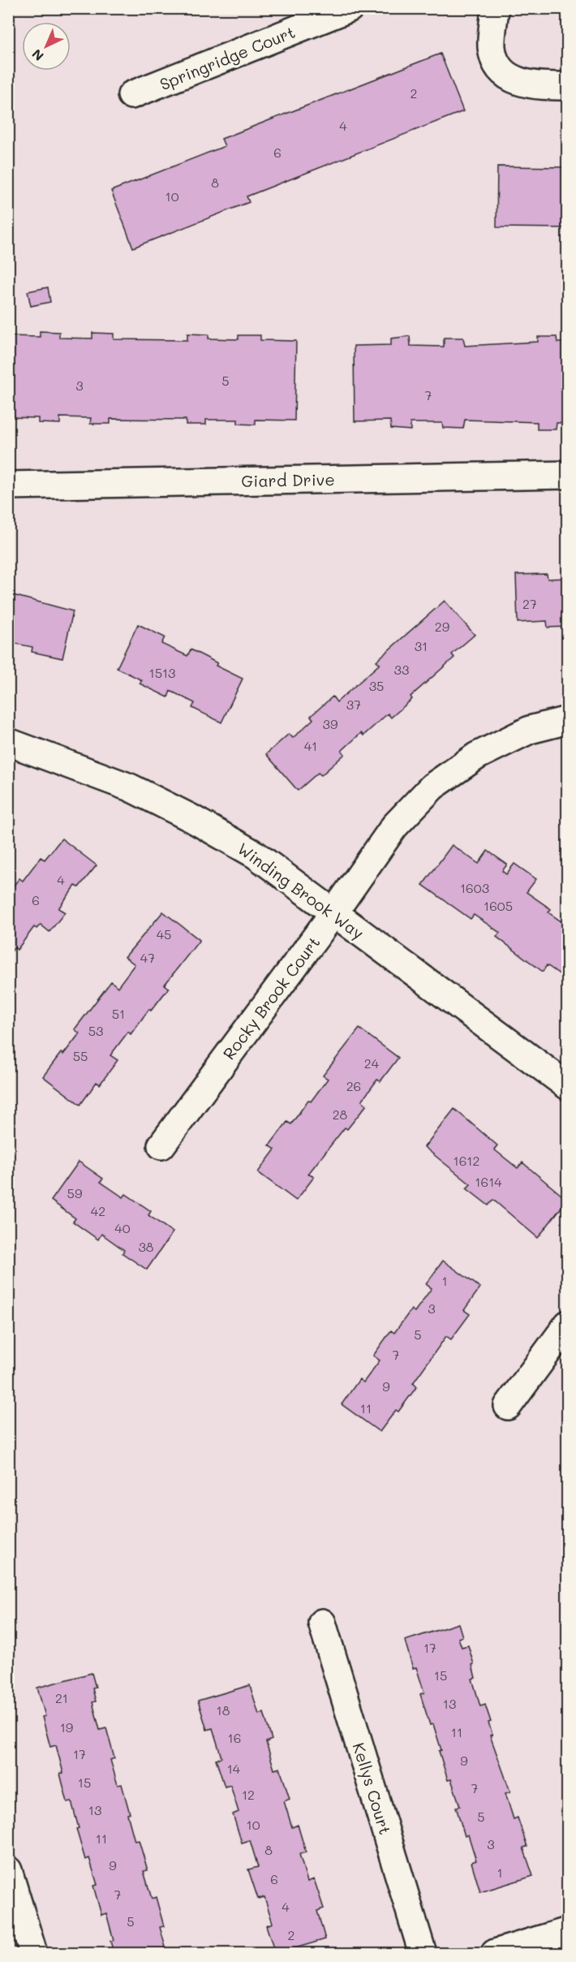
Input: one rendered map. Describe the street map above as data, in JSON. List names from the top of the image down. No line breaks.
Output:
{"streets":{"street":["Springridge Court","Giard Drive","Winding Brook Way","Rocky Brook Court","Kellys Court"]},"crossings":[["Winding Brook Way","Rocky Brook Court"]],"house_numbers":["2","4","6","8","10","5","3","7","27","29","31","33","1513","35","37","39","41","4","1603","6","1605","45","47","51","53","55","24","26","28","1612","1614","59","42","40","38","1","3","5","7","9","11","17","15","21","13","18","19","11","16","17","9","14","15","7","12","13","5","10","11","3","8","9","1","6","7","4","5","2"],"north":"bottom left"}
